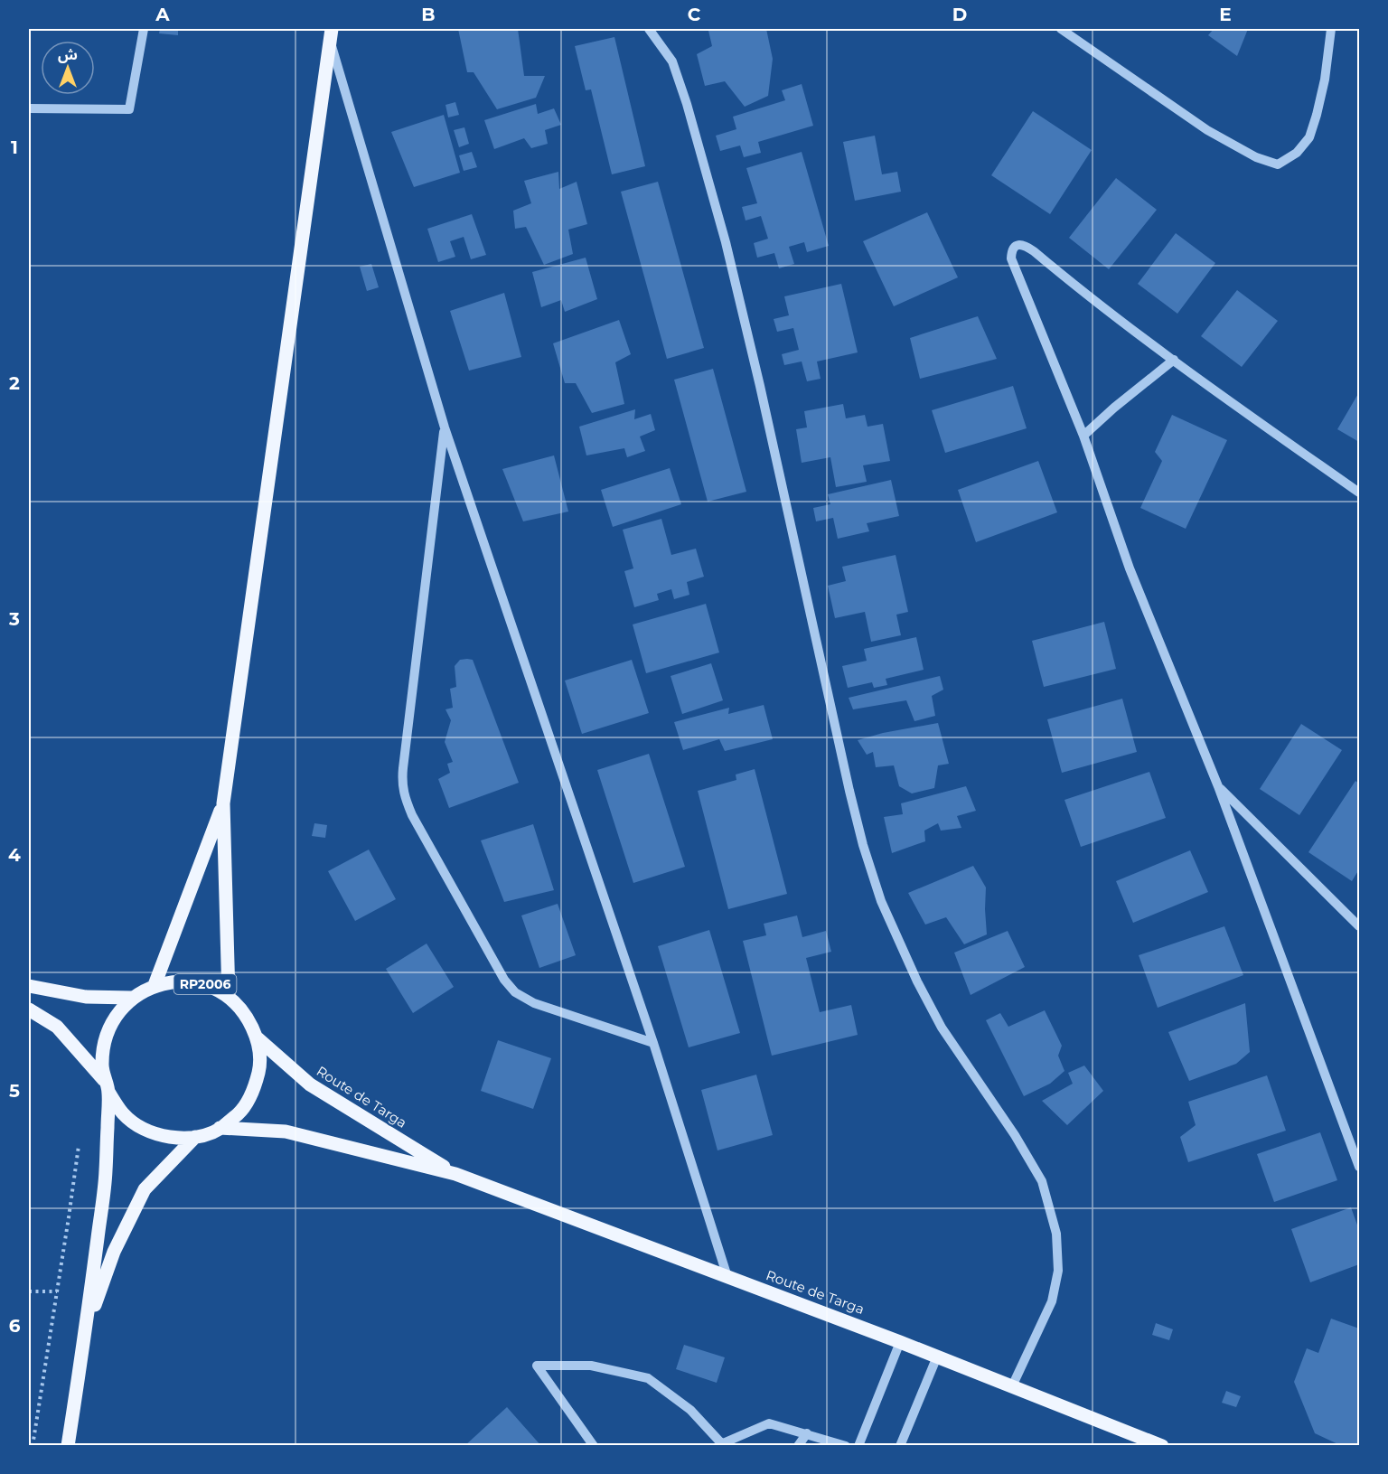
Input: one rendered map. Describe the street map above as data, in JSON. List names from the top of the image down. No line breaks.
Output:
{"streets":{"main road":["RP2006","Route de Targa"]},"crossings":[["RP2006","Route de Targa"]],"north":"top","grid":{"columns":["A","B","C","D","E"],"rows":["1","2","3","4","5","6"]}}
